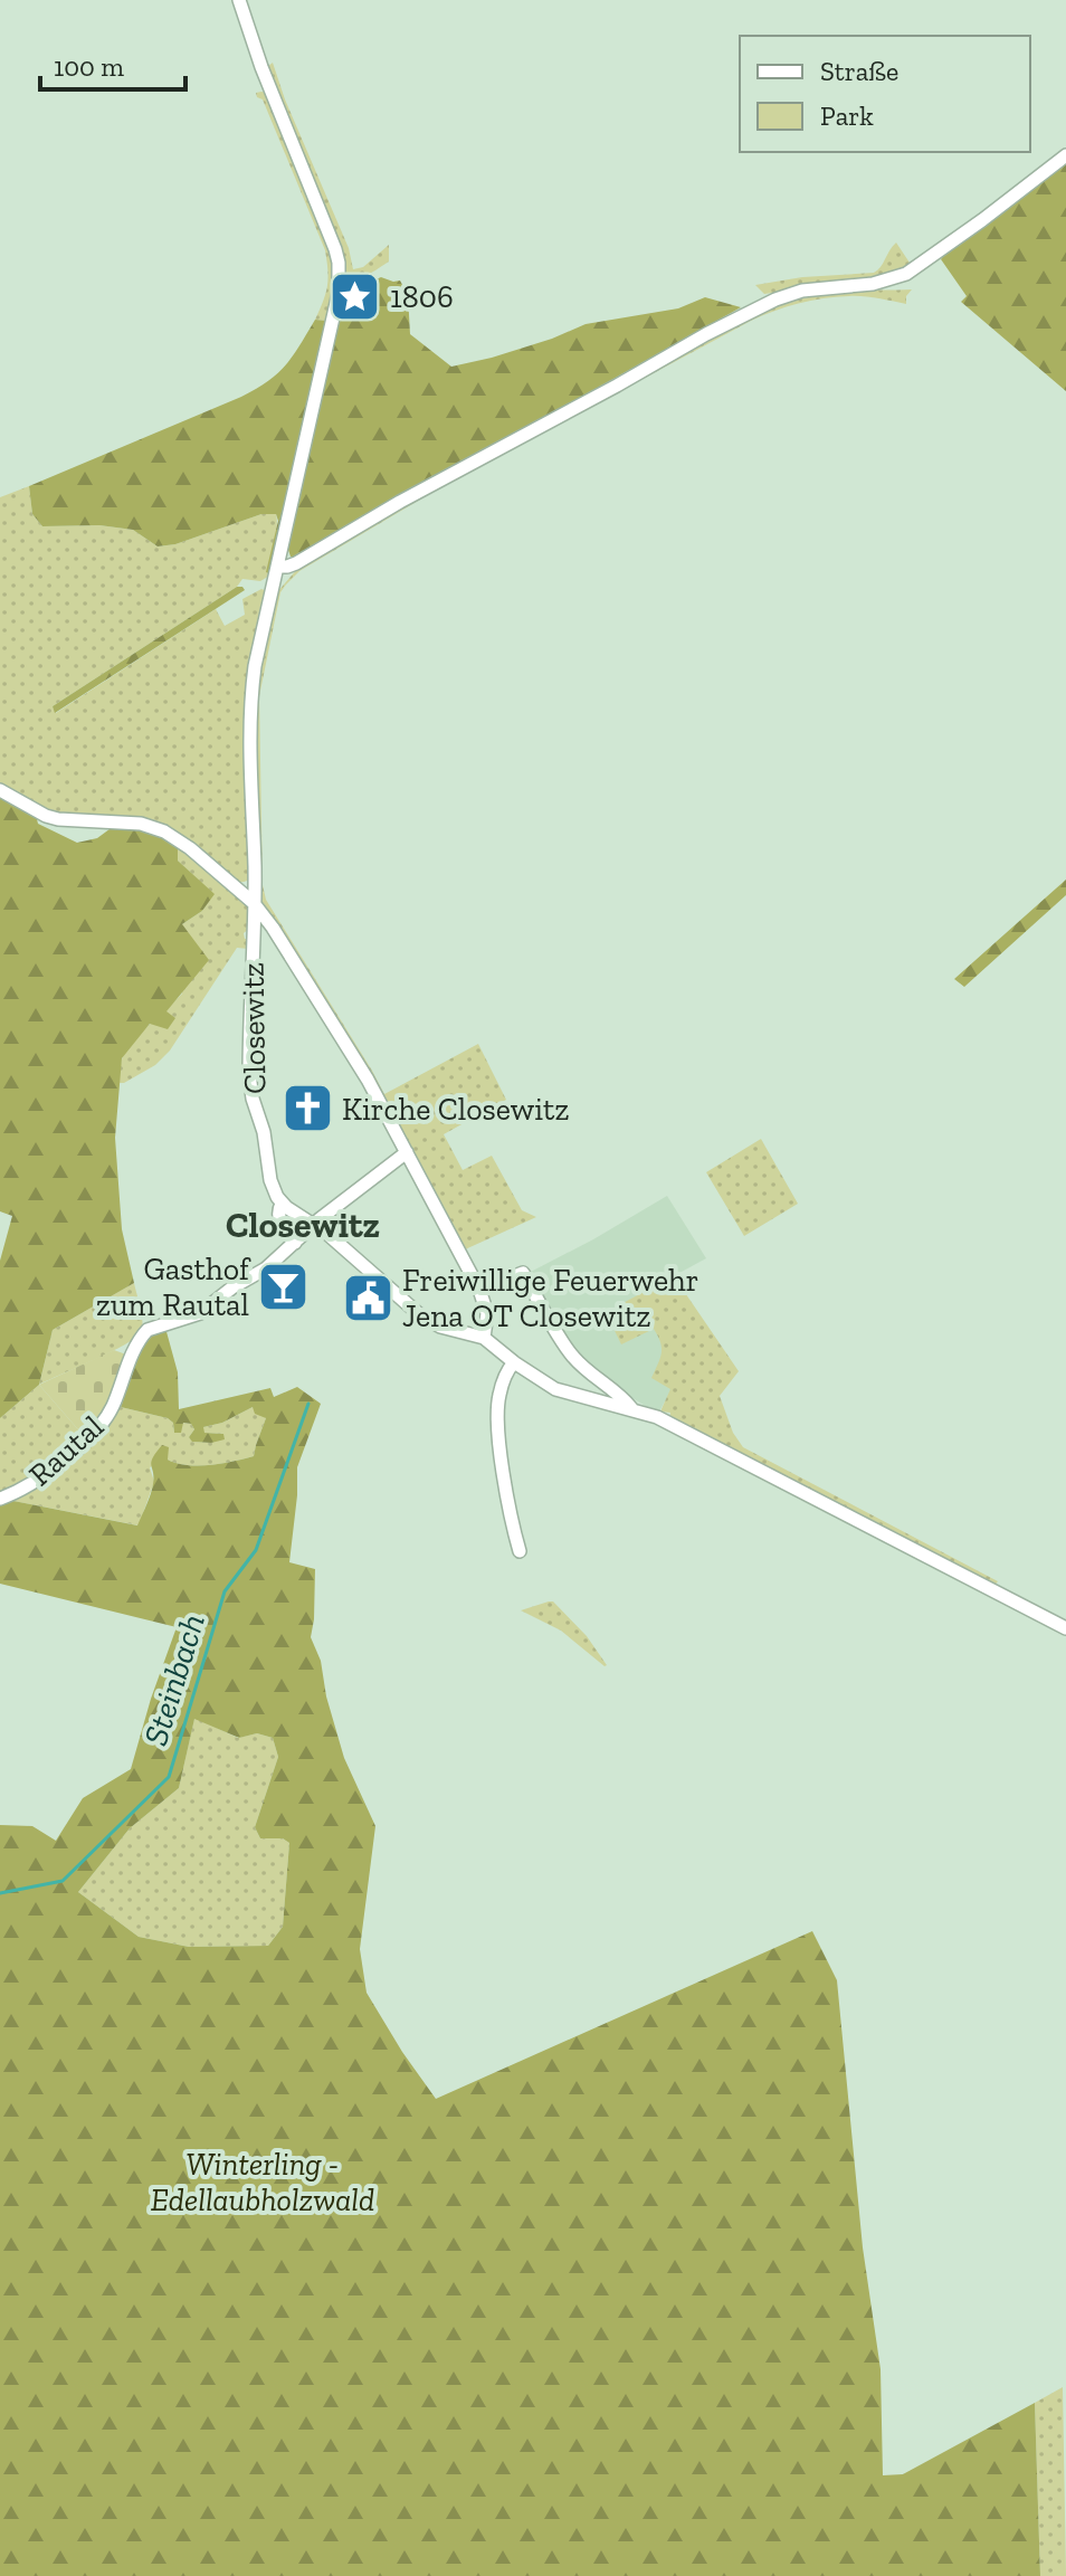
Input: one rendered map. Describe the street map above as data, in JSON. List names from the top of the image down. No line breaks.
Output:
{"streets":{"street":["Closewitz","Rautal"]},"crossings":[["Closewitz","Rautal"]],"districts":["Closewitz"],"water":["Steinbach"],"parks":["Winterling - Edellaubholzwald"],"places":{"place":["1806"],"church":["Kirche Closewitz"],"bar":["Gasthof zum Rautal"],"public building":["Freiwillige Feuerwehr Jena OT Closewitz"]},"legend":["Straße","Park"],"scale_bar":"100 m"}
